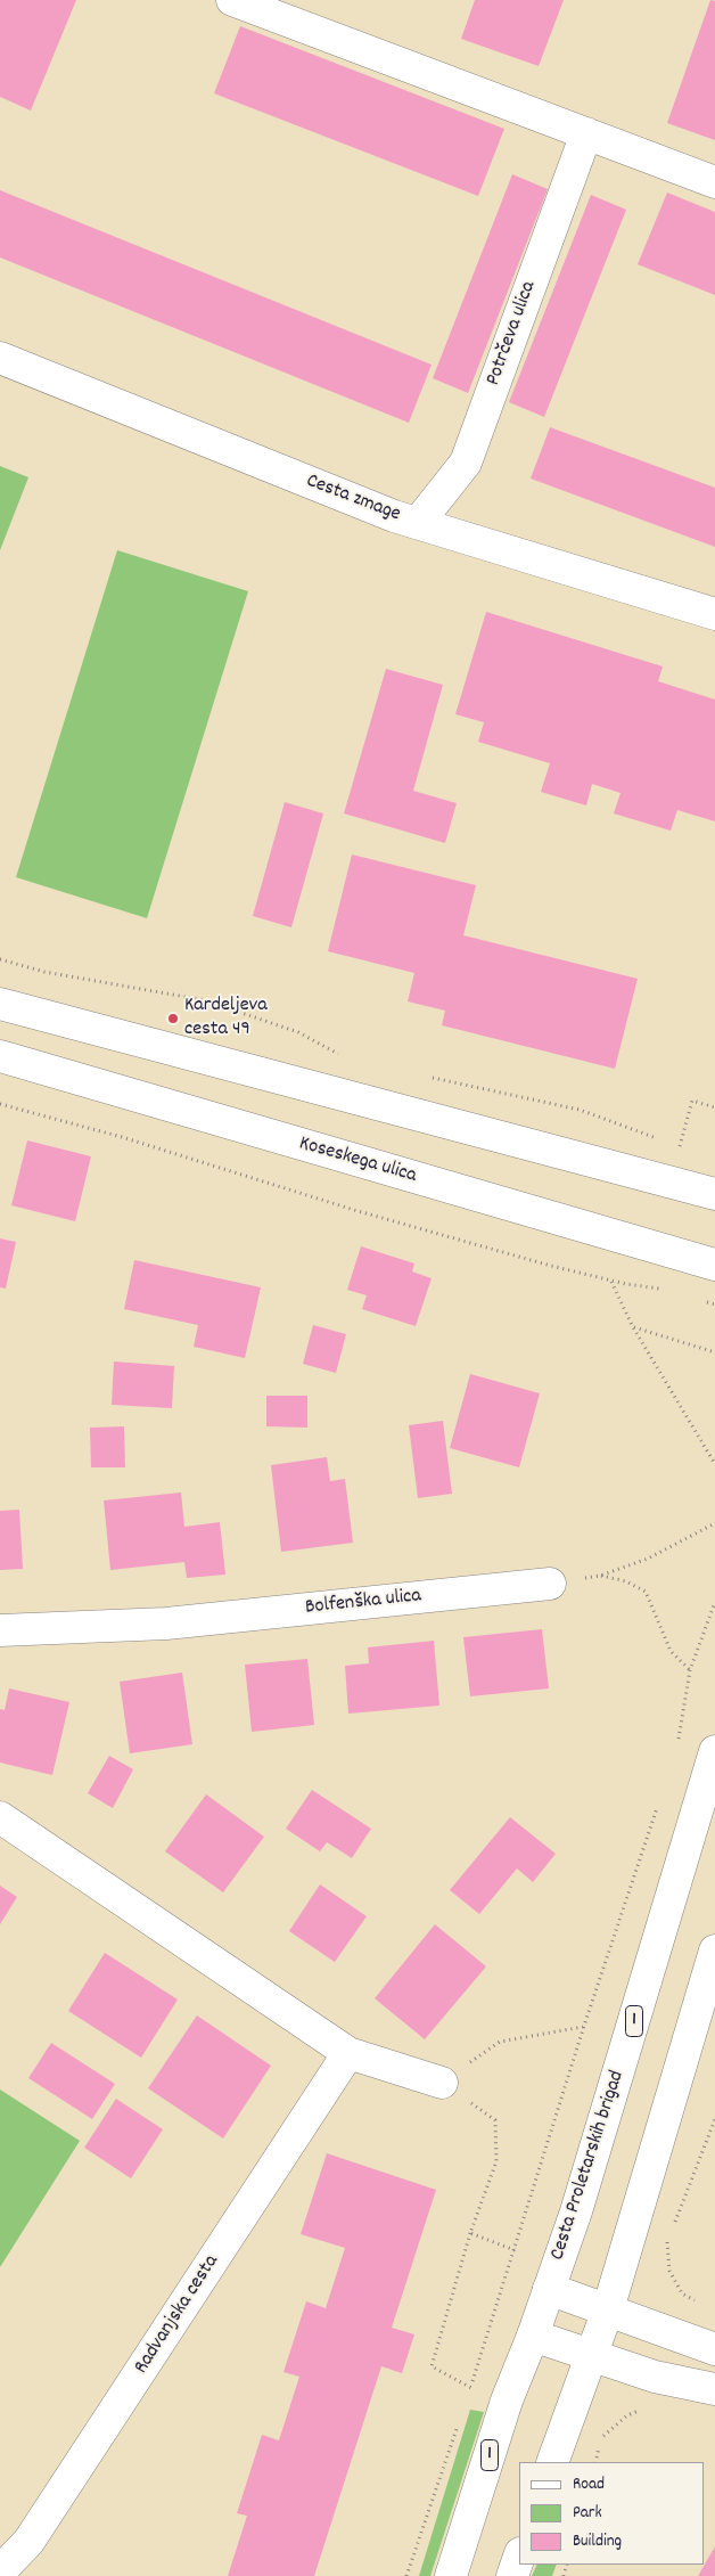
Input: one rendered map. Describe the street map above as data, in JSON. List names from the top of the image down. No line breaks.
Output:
{"streets":{"street":["Potrčeva ulica","Cesta zmage","Koseskega ulica","Bolfenška ulica","1","Cesta Proletarskih brigad","Radvanjska cesta"]},"crossings":[["Potrčeva ulica","Cesta zmage"]],"places":["Kardeljeva cesta 49"],"legend":["Road","Park","Building"]}
